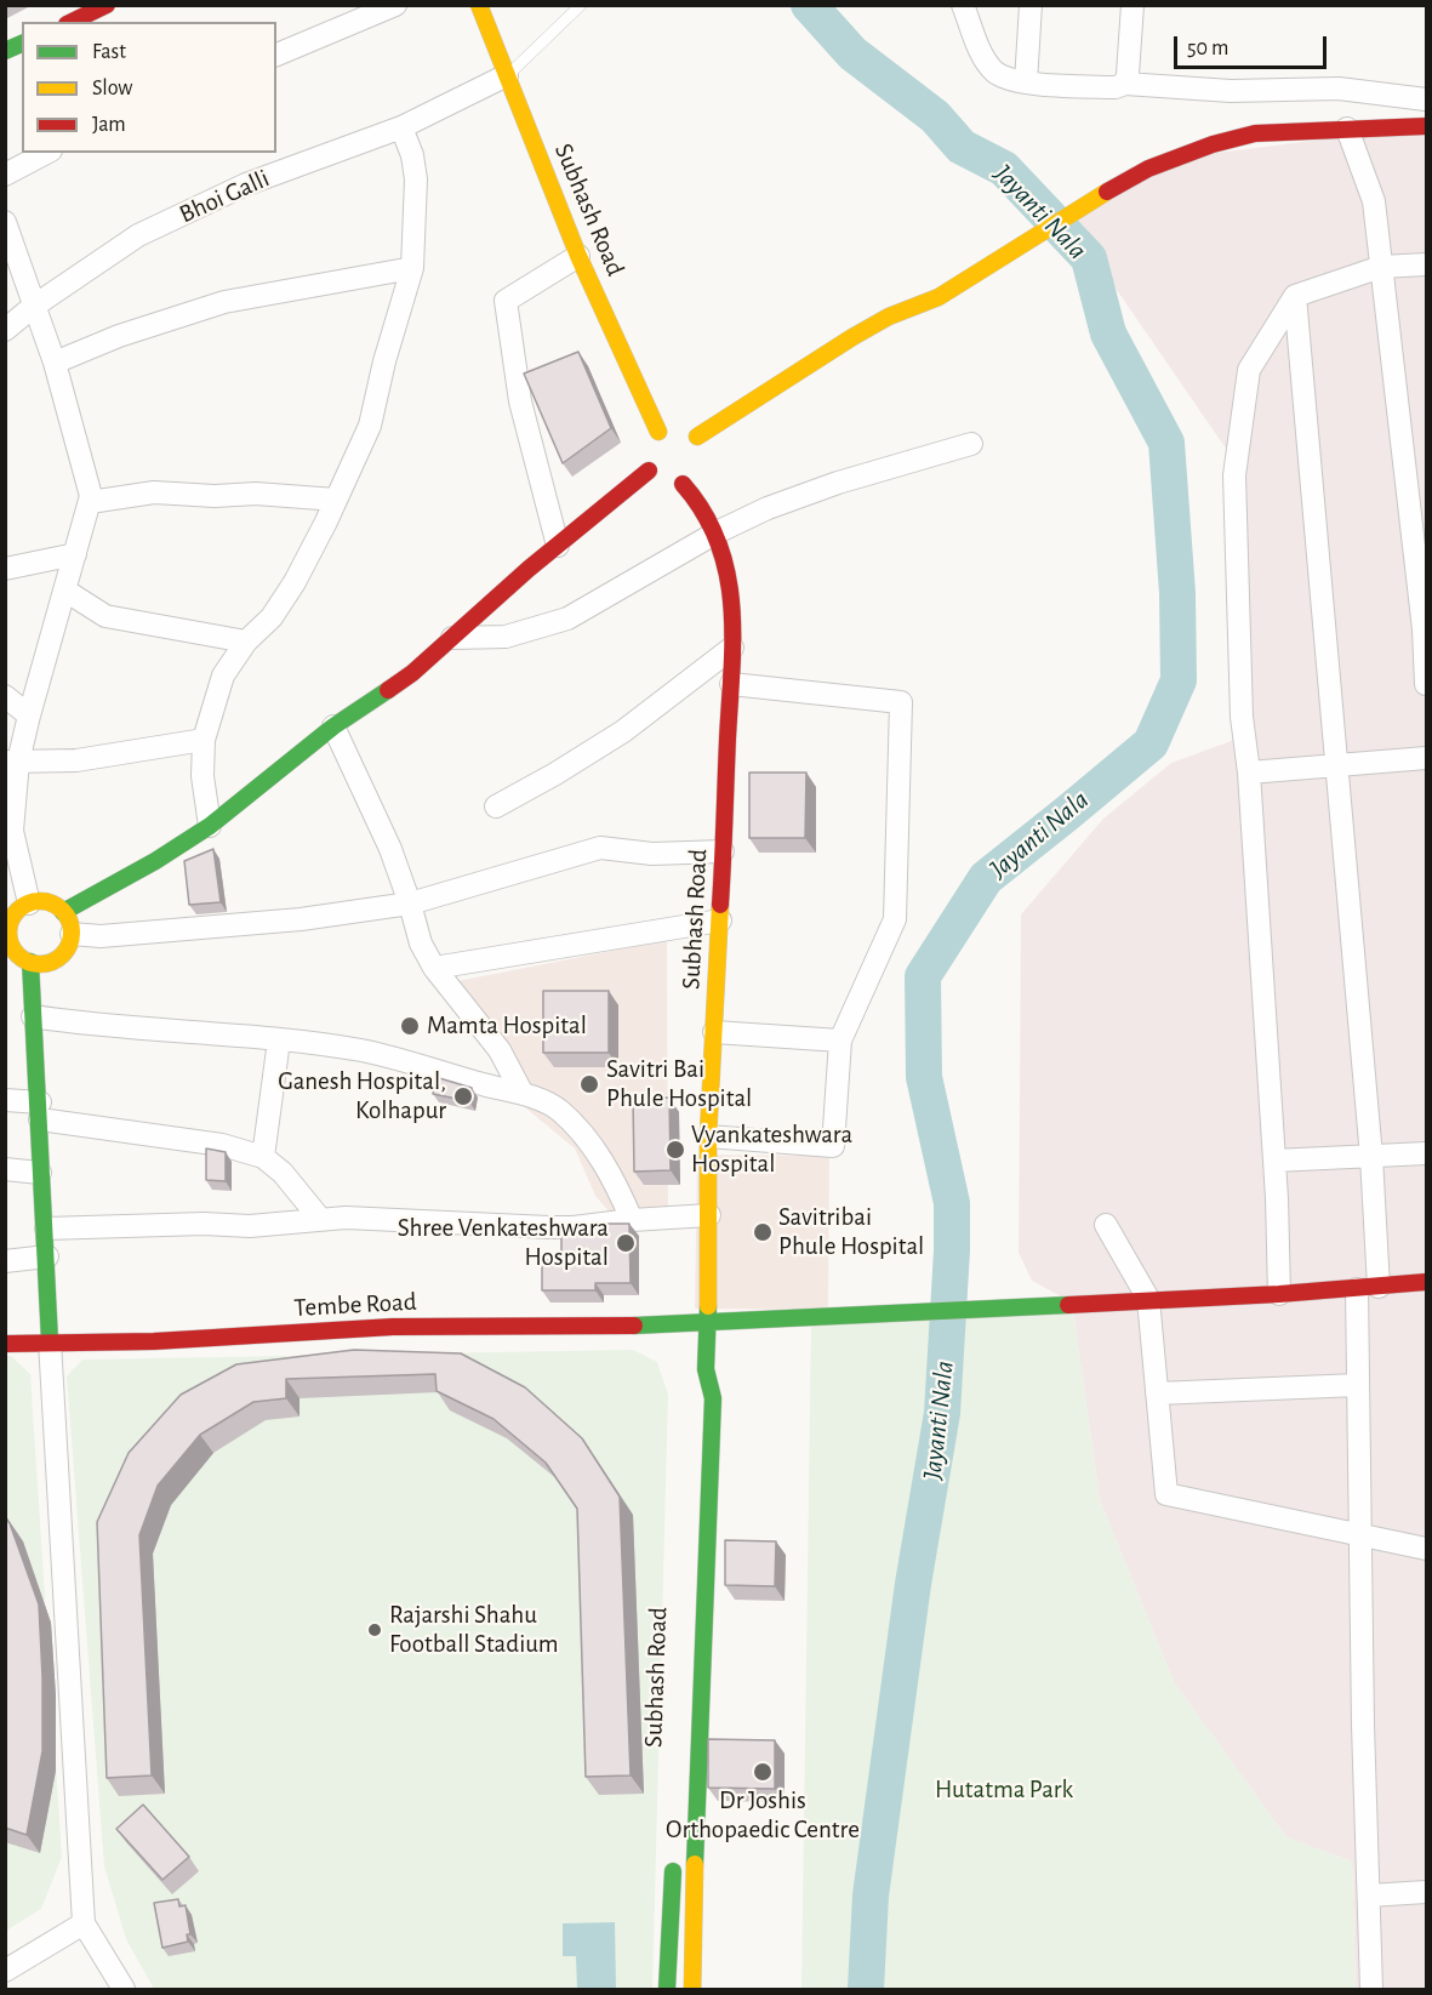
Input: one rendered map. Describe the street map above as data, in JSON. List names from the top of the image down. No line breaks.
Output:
{"streets":{"main road":["Subhash Road","Tembe Road"],"street":["Bhoi Galli"]},"crossings":[["Bhoi Galli","Subhash Road"],["Subhash Road","Tembe Road"]],"water":["Jayanti Nala"],"parks":["Hutatma Park"],"places":["Mamta Hospital","Savitri Bai Phule Hospital","Ganesh Hospital, Kolhapur","Vyankateshwara Hospital","Savitribai Phule Hospital","Shree Venkateshwara Hospital","Rajarshi Shahu Football Stadium","Dr Joshis Orthopaedic Centre"],"legend":["Fast","Slow","Jam"],"scale_bar":"50 m"}
